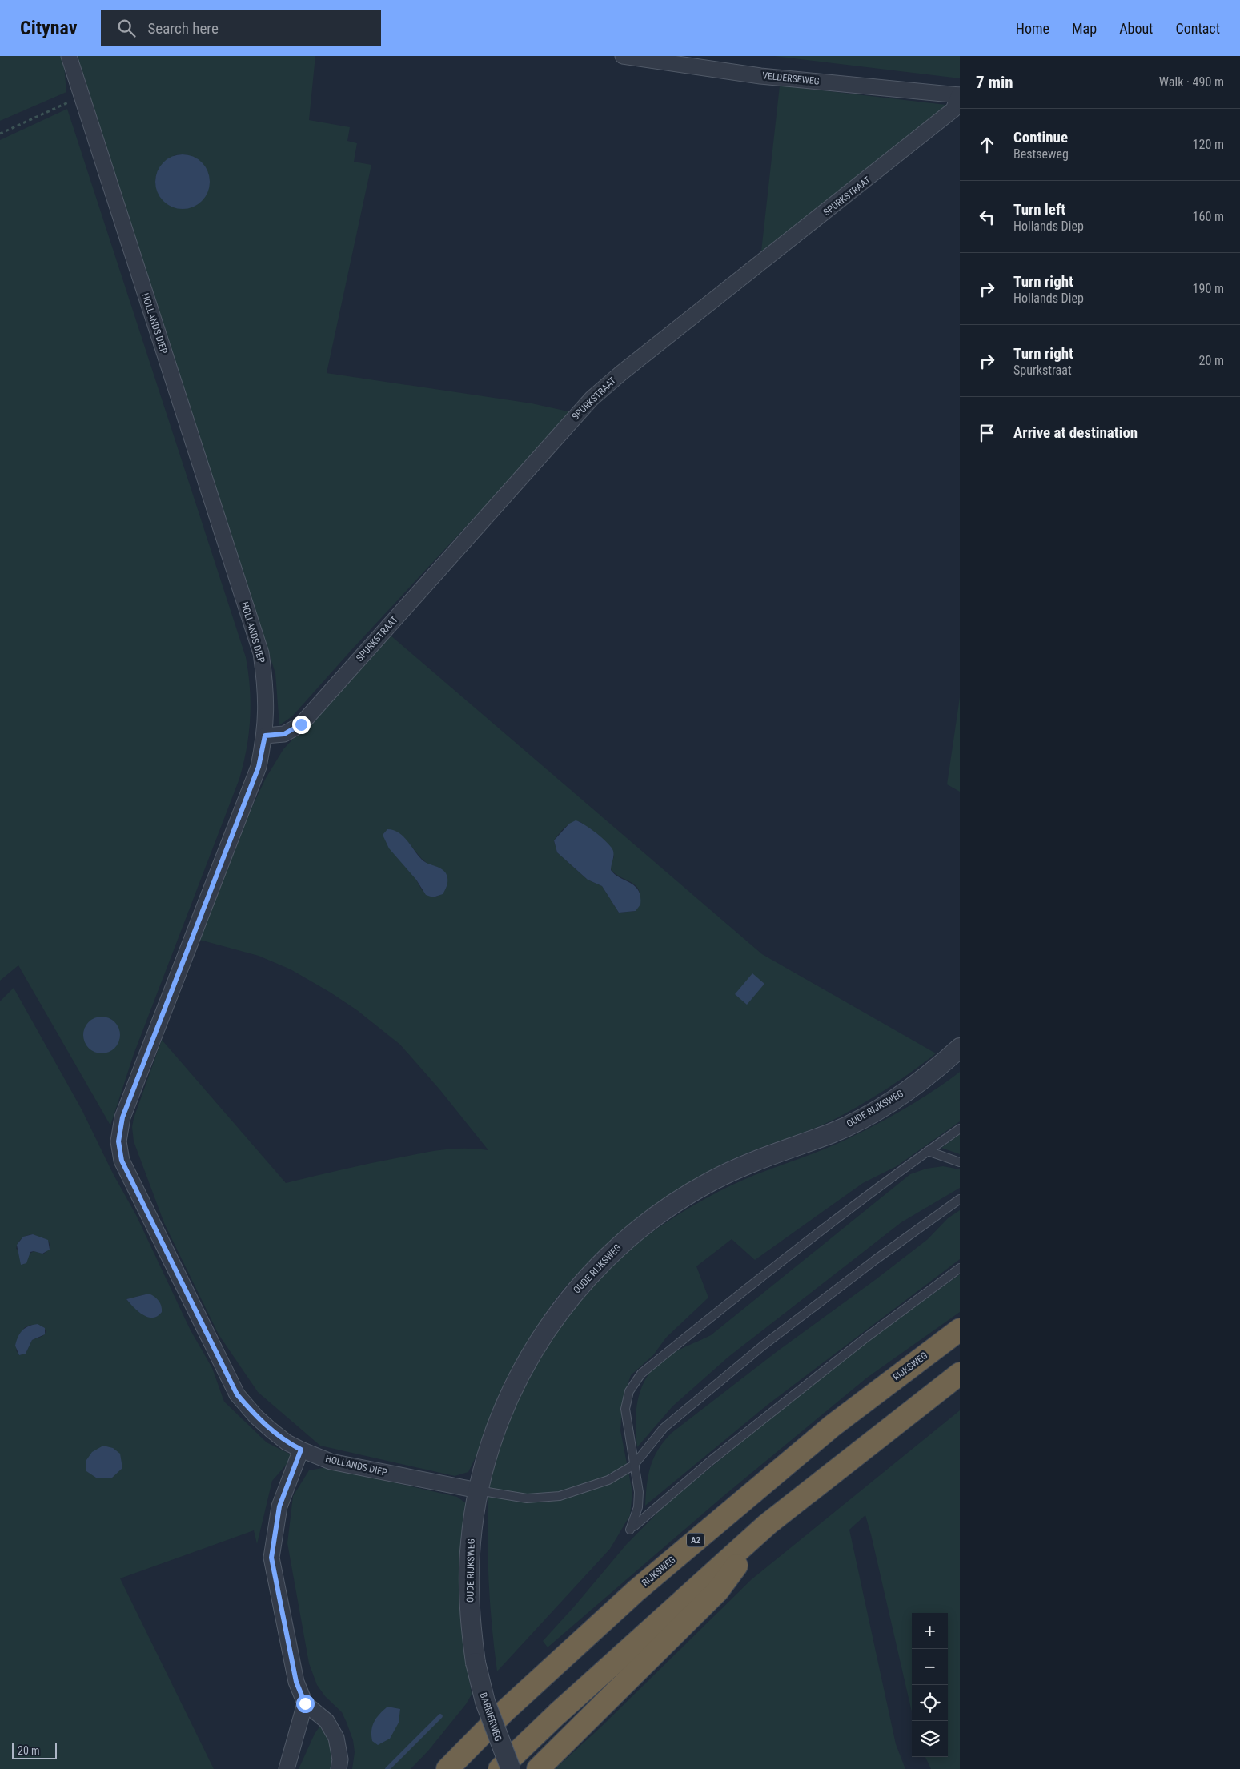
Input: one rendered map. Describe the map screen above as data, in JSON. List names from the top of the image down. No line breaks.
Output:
{"streets":{"highway":["RIJKSWEG","A2"],"street":["VELDERSEWEG","SPURKSTRAAT","HOLLANDS DIEP","OUDE RIJKSWEG","BARRIERWEG"]},"crossings":[["VELDERSEWEG","SPURKSTRAAT"],["SPURKSTRAAT","HOLLANDS DIEP"],["HOLLANDS DIEP","OUDE RIJKSWEG"],["OUDE RIJKSWEG","BARRIERWEG"]],"scale_bar":"20 m","page":{"header":"Citynav","search":"Search here","nav":["Home","Map","About","Contact"],"heading":["7 min","Walk · 490 m"],"list":[["Continue","Bestseweg","120 m"],["Turn left","Hollands Diep","160 m"],["Turn right","Hollands Diep","190 m"],["Turn right","Spurkstraat","20 m"],"Arrive at destination"],"map_buttons":["+","−"],"scale":"20 m"}}
